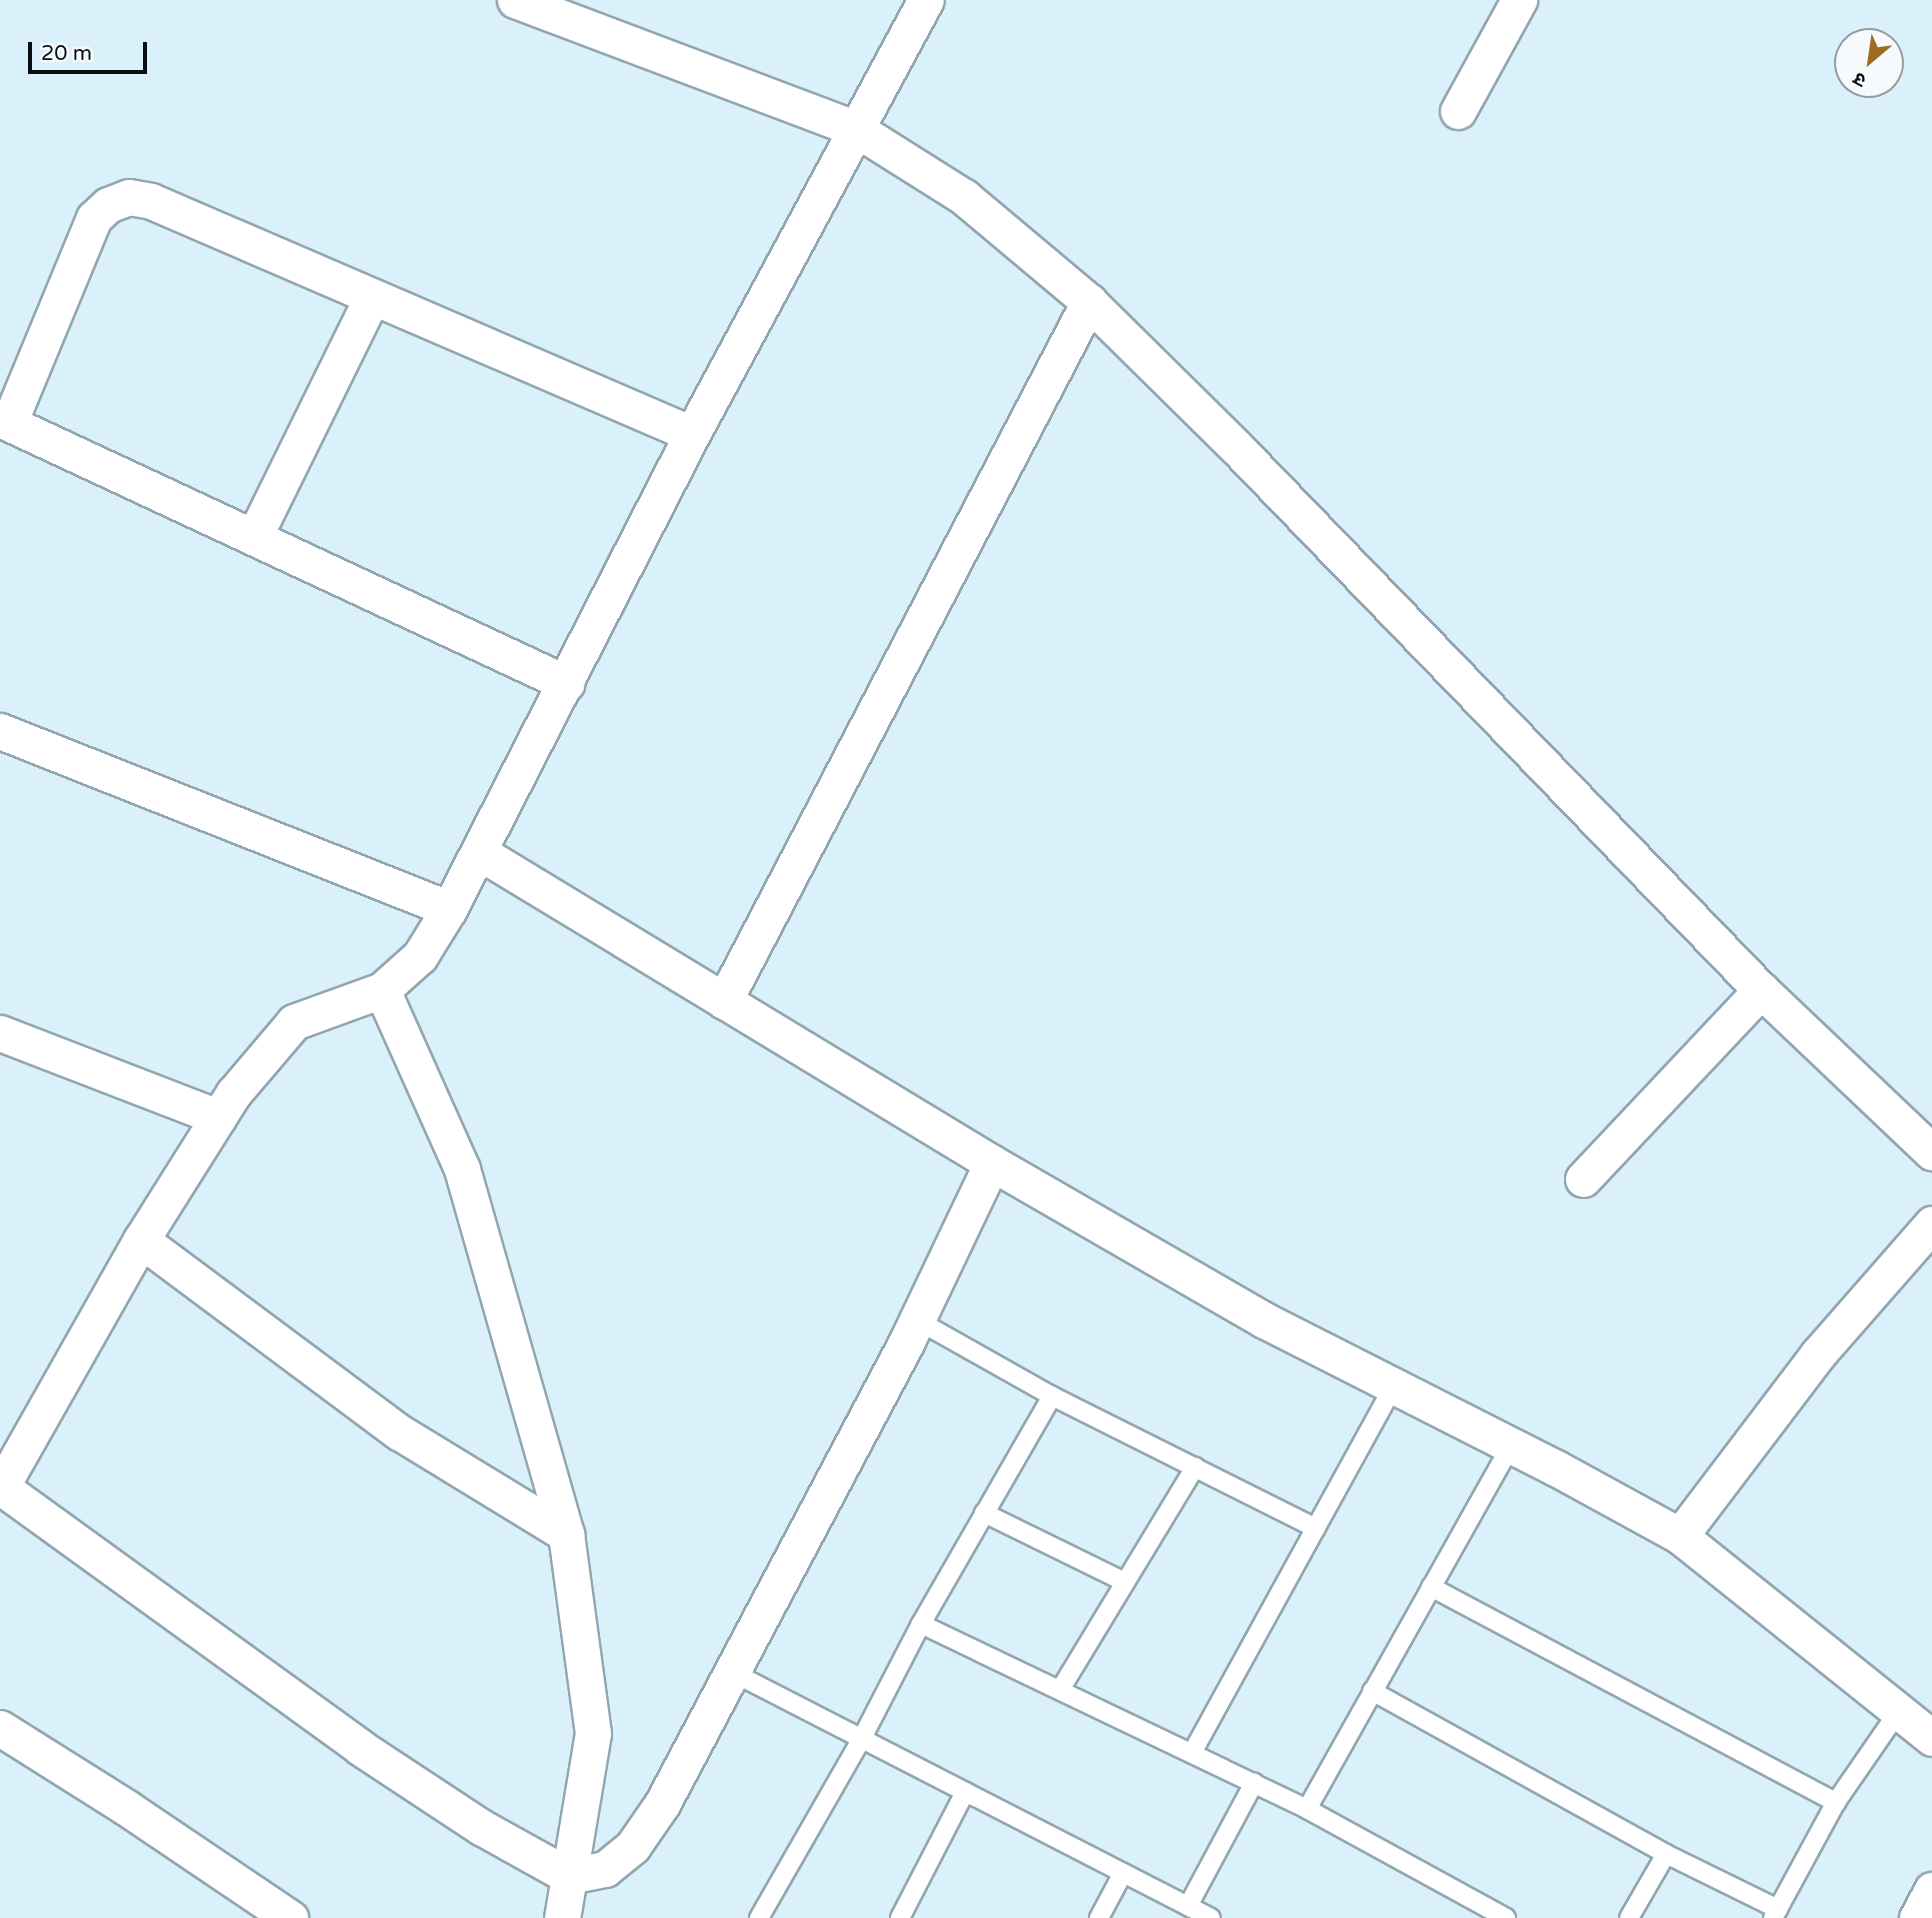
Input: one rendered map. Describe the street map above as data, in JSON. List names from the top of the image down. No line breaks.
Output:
{"scale_bar":"20 m","north":"bottom left"}
